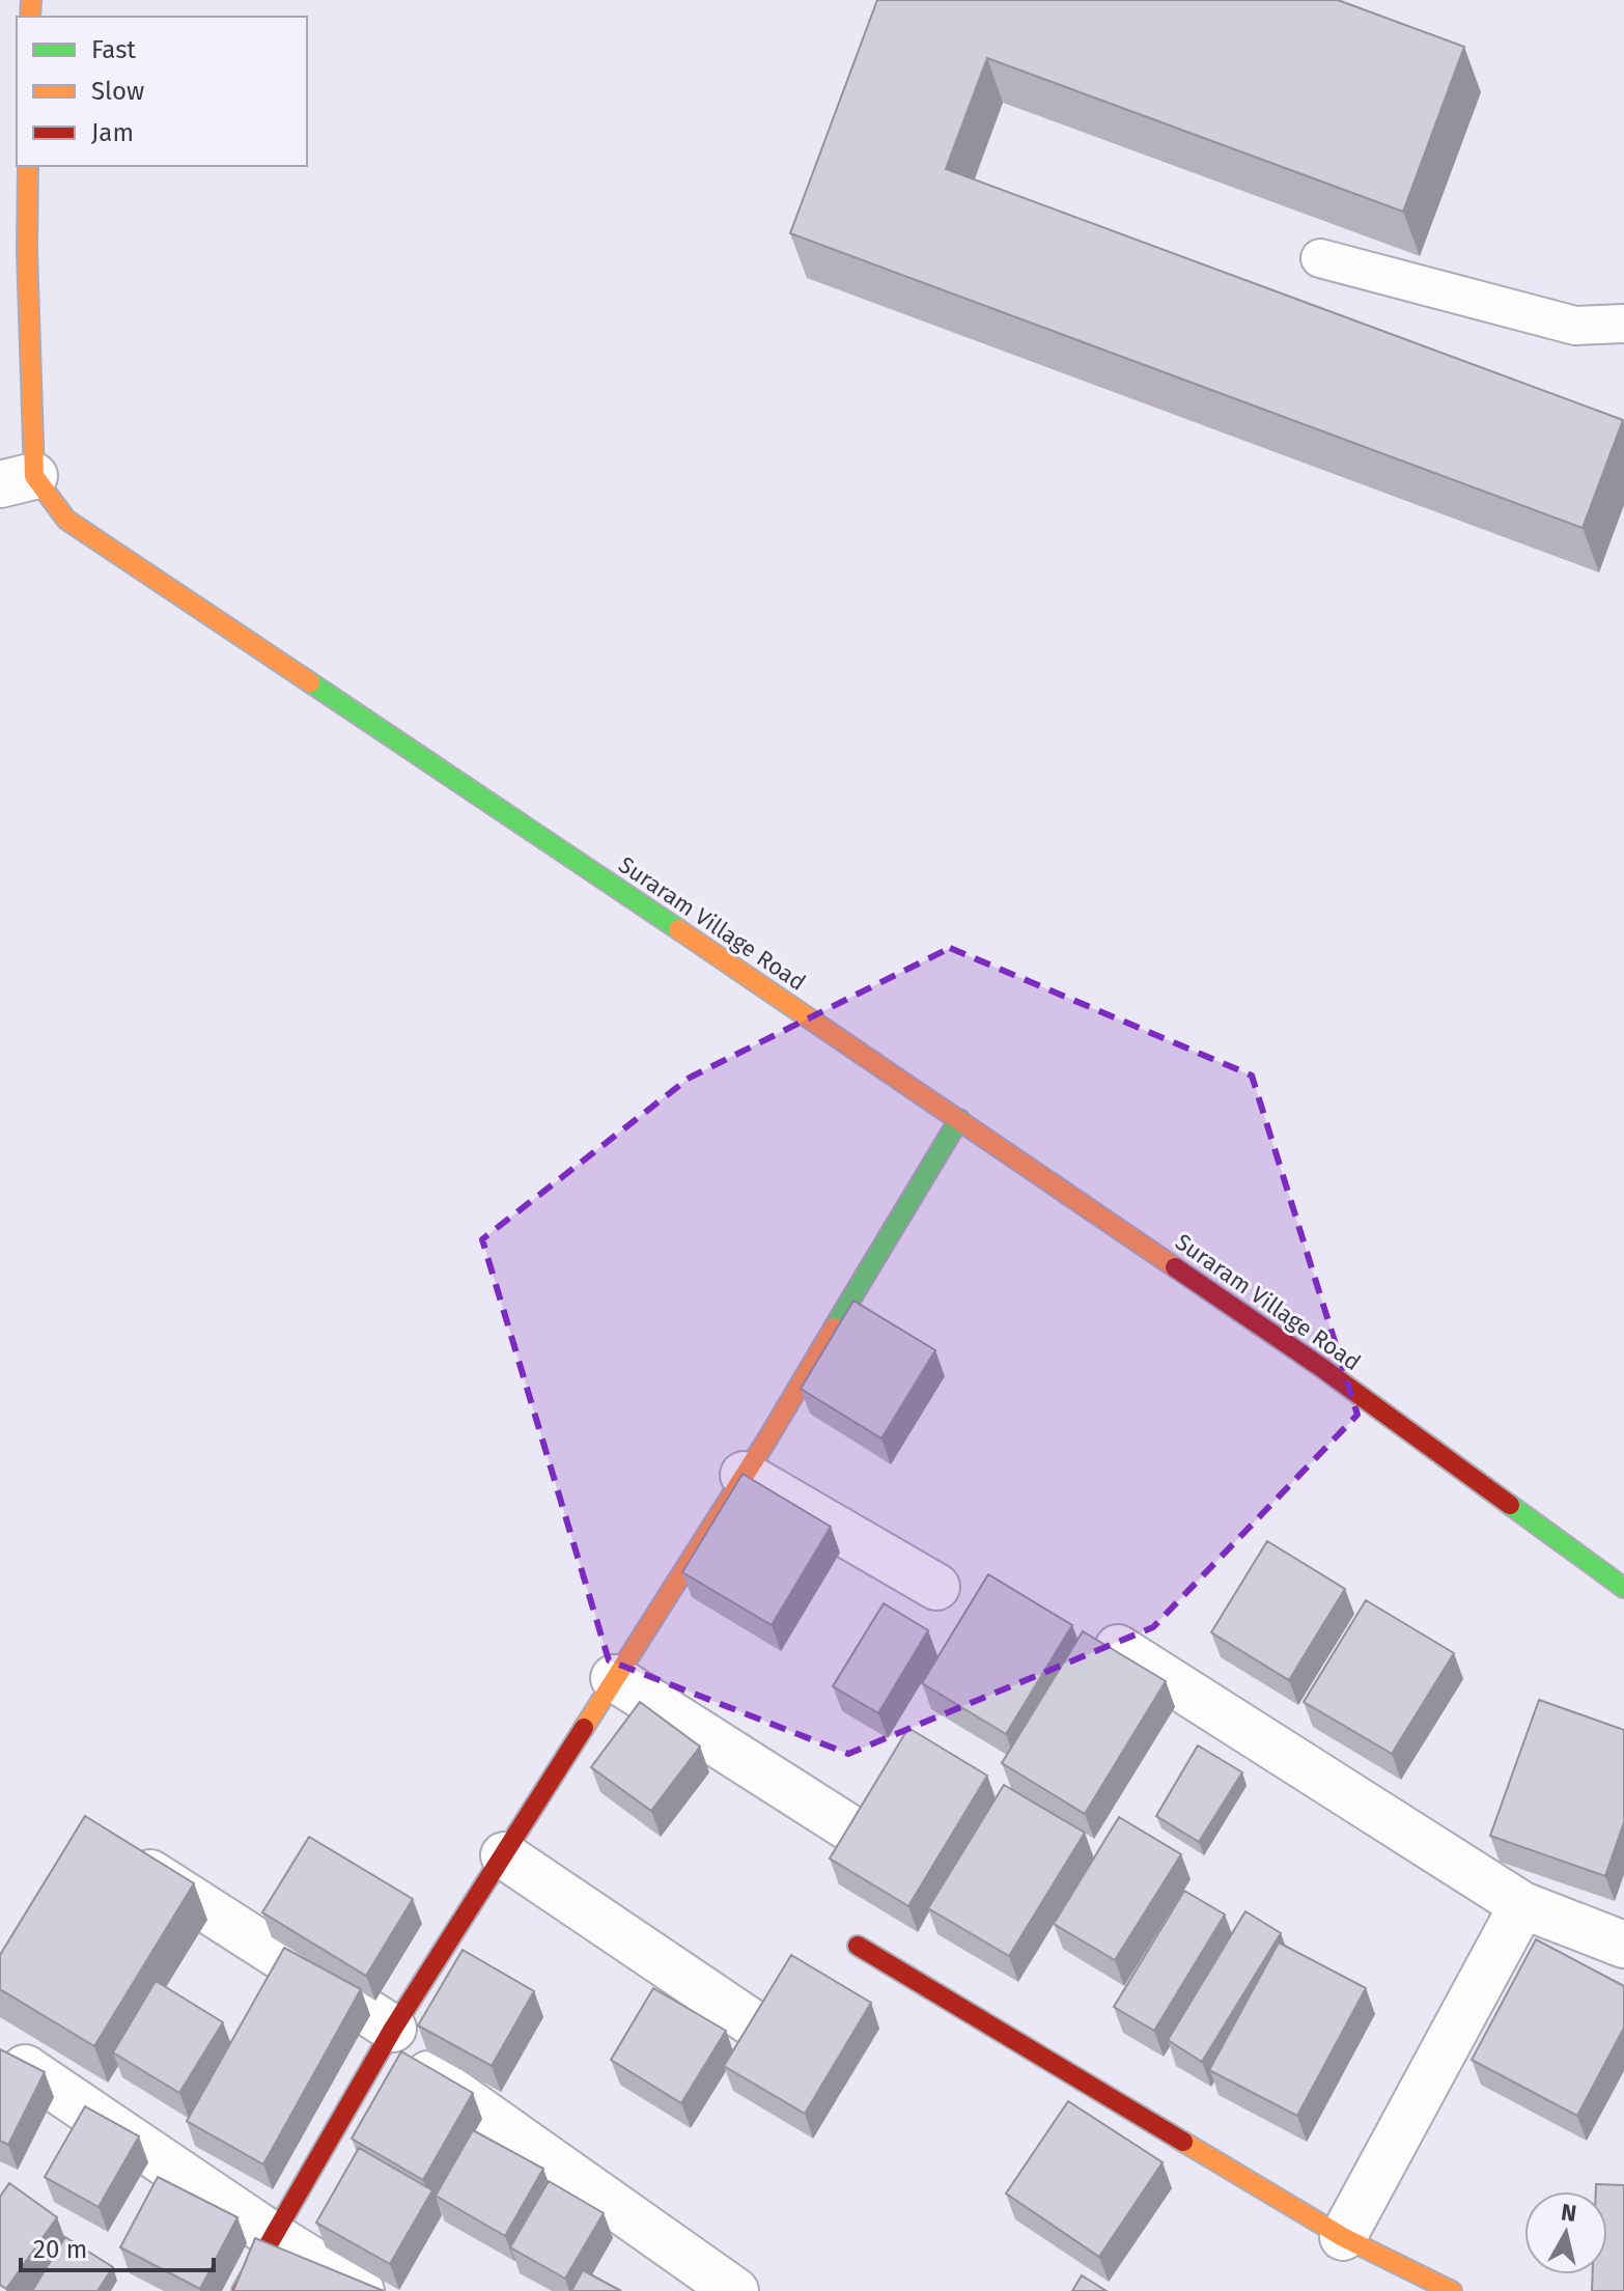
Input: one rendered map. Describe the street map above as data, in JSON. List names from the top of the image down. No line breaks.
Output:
{"streets":{"main road":["Suraram Village Road"]},"legend":["Fast","Slow","Jam"],"scale_bar":"20 m","north":"top"}
